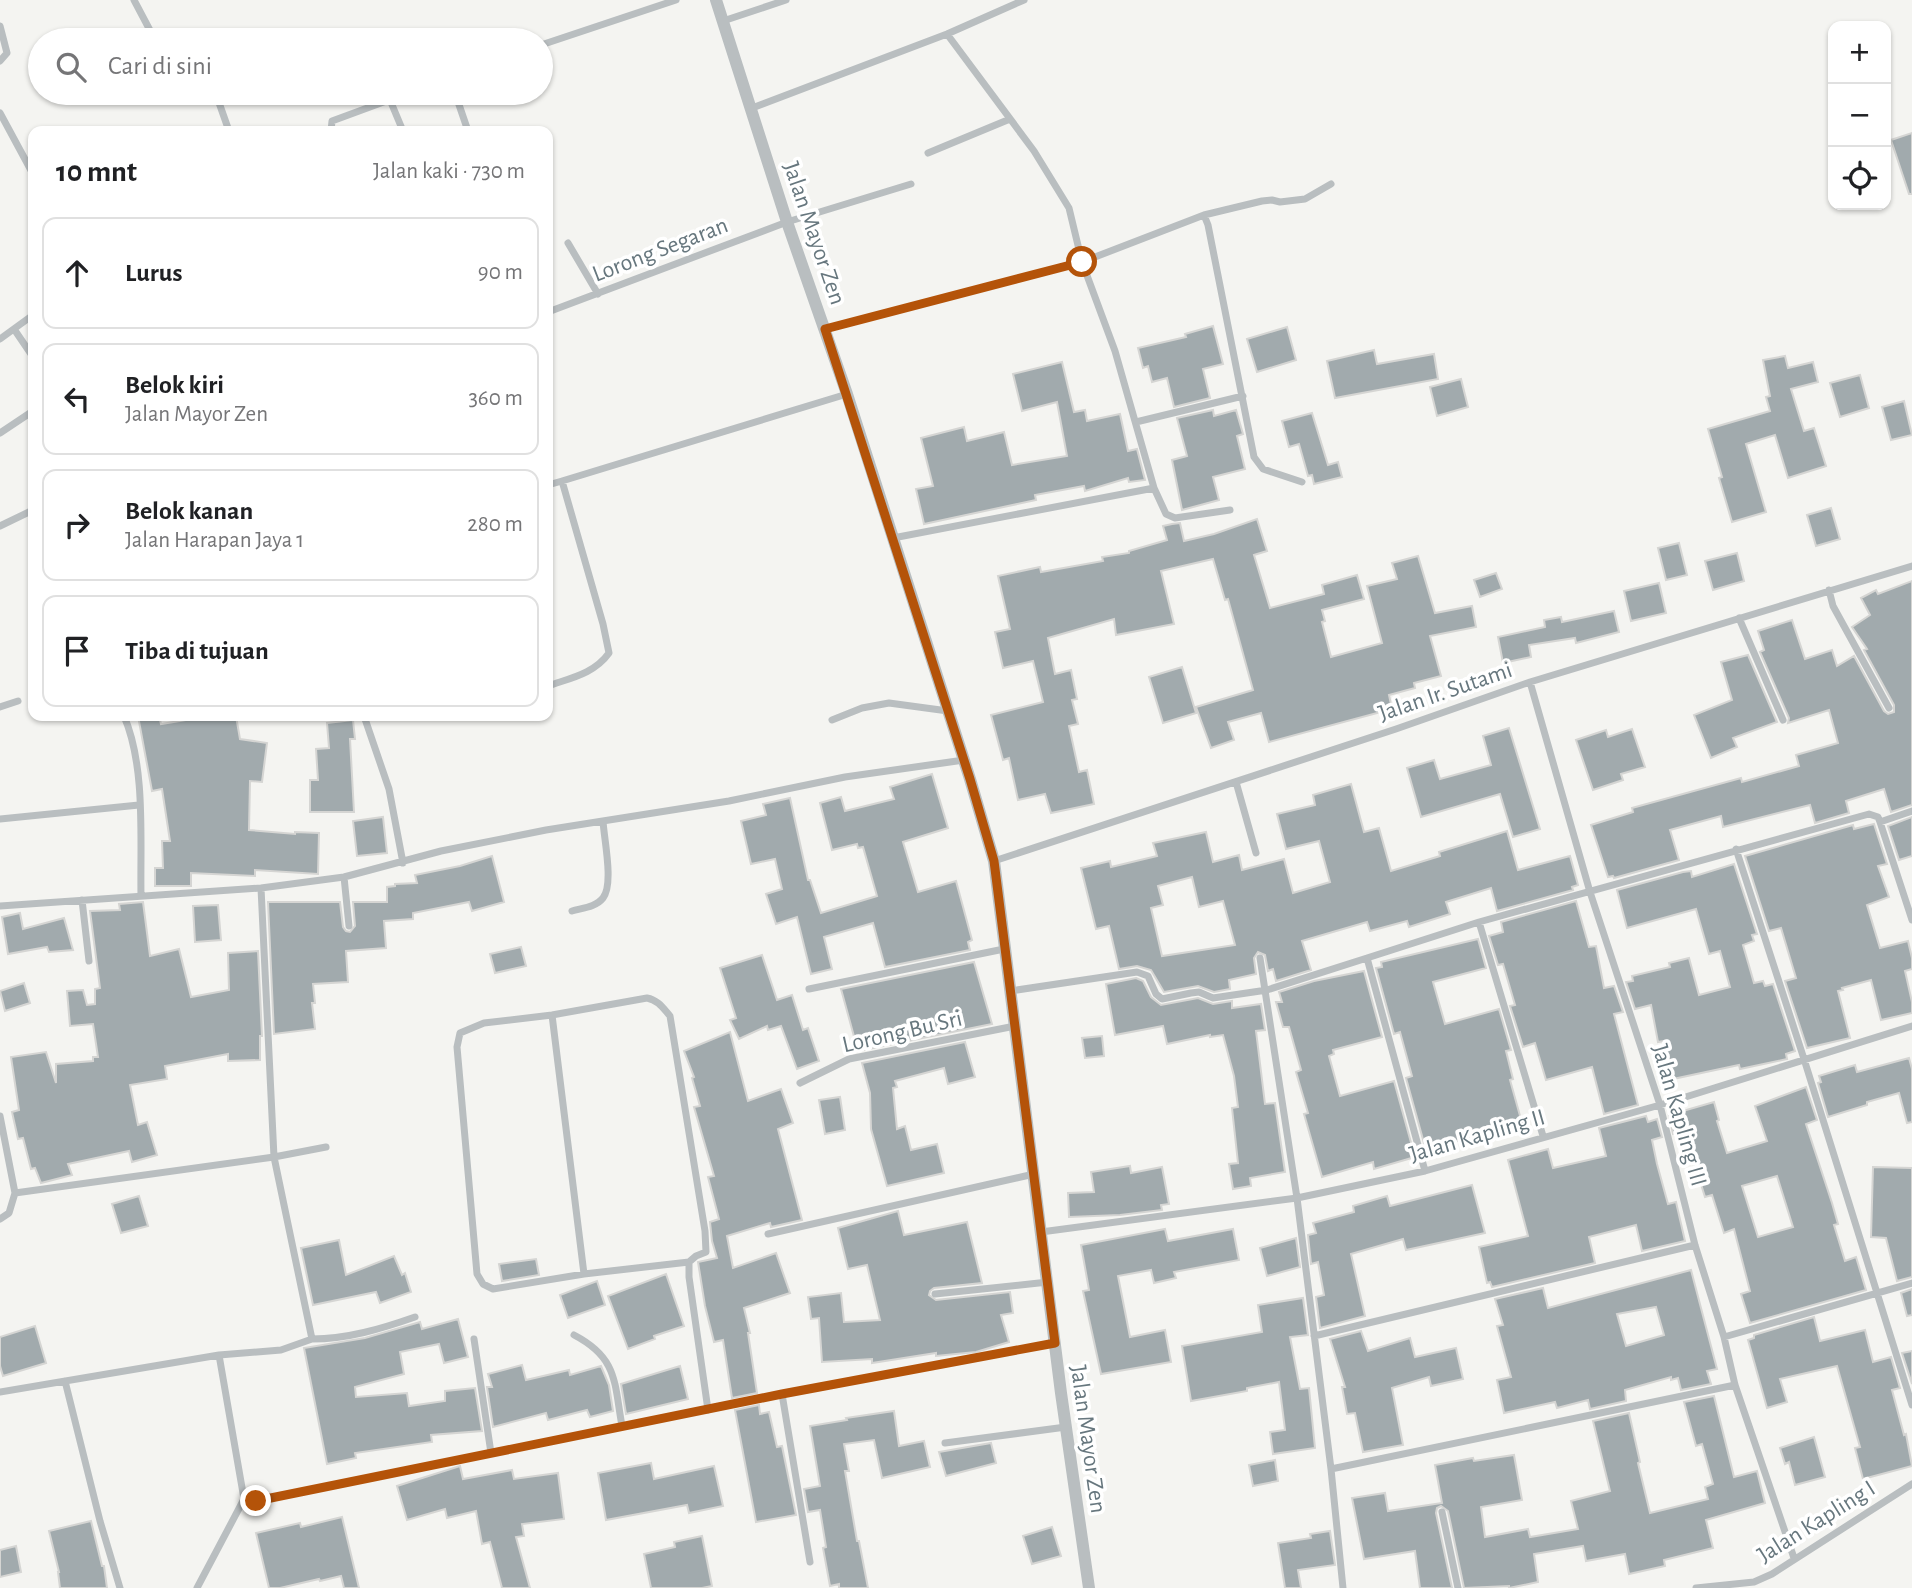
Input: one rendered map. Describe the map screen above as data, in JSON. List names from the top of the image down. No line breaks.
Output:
{"streets":{"street":["Jalan Mayor Zen","Lorong Segaran","Jalan Ir. Sutami","Lorong Bu Sri","Jalan Kapling III","Jalan Kapling II","Jalan Kapling I"]},"crossings":[["Jalan Mayor Zen","Lorong Segaran"],["Jalan Mayor Zen","Jalan Ir. Sutami"],["Jalan Mayor Zen","Lorong Bu Sri"],["Jalan Mayor Zen","Jalan Kapling II"],["Jalan Ir. Sutami","Jalan Kapling III"],["Jalan Kapling III","Jalan Kapling II"],["Jalan Kapling III","Jalan Kapling I"]],"page":{"map_buttons":["+","−"],"search":"Cari di sini","heading":["10 mnt","Jalan kaki · 730 m"],"list":[["Lurus","90 m"],["Belok kiri","Jalan Mayor Zen","360 m"],["Belok kanan","Jalan Harapan Jaya 1","280 m"],"Tiba di tujuan"]}}
